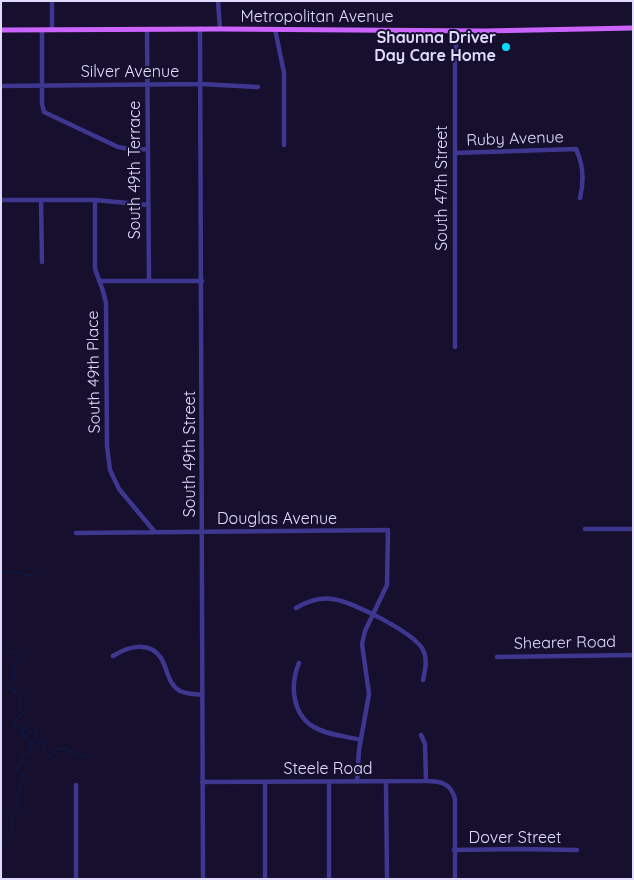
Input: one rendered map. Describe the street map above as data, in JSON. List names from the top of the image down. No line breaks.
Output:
{"streets":{"main road":["Metropolitan Avenue"],"street":["Silver Avenue","Ruby Avenue","South 49th Terrace","South 47th Street","South 49th Place","South 49th Street","Douglas Avenue","Shearer Road","Steele Road","Dover Street"]},"crossings":[["Metropolitan Avenue","South 49th Terrace"],["Metropolitan Avenue","South 47th Street"],["Metropolitan Avenue","South 49th Street"],["Silver Avenue","South 49th Terrace"],["Silver Avenue","South 49th Street"],["Ruby Avenue","South 47th Street"],["South 49th Place","Douglas Avenue"],["South 49th Street","Douglas Avenue"],["South 49th Street","Steele Road"],["Steele Road","Dover Street"]],"places":["Shaunna Driver Day Care Home"]}
